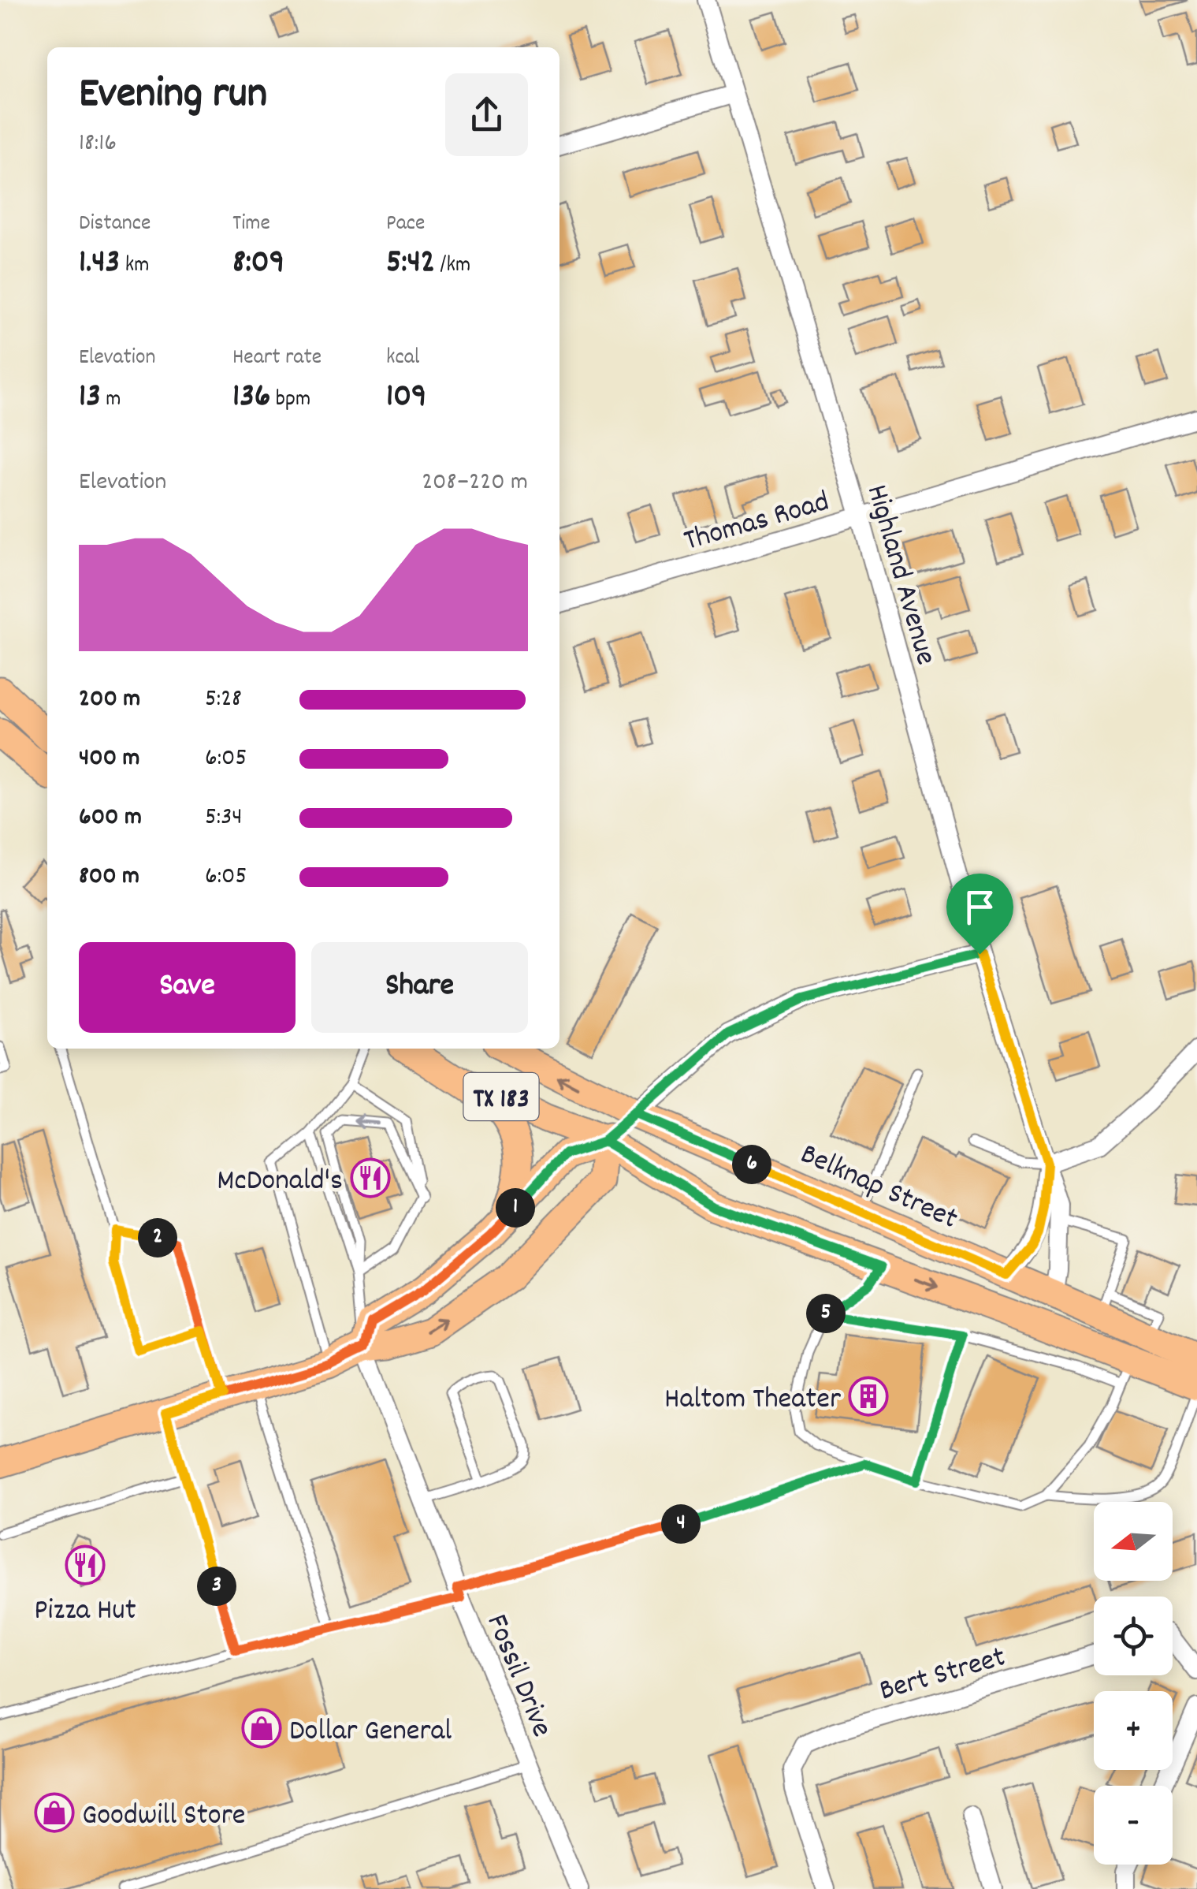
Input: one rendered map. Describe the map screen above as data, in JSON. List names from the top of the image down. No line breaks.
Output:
{"streets":{"main road":["TX 183","Belknap Street"],"street":["Thomas Road","Highland Avenue","Bert Street","Fossil Drive"]},"crossings":[["Thomas Road","Highland Avenue"],["Highland Avenue","Belknap Street"]],"places":{"restaurant":["McDonald's","Pizza Hut"],"building":["Haltom Theater"],"shop":["Dollar General","Goodwill Store"]},"north":"left","page":{"heading":["Evening run","18:16"],"stats":[["Distance","1.43 km"],["Time","8:09"],["Pace","5:42 /km"],["Elevation","13 m"],["Heart rate","136 bpm"],["kcal","109"]],"chart":["Elevation","208–220 m"],"list":[{"name":"200 m","note":"5:28"},{"name":"400 m","note":"6:05"},{"name":"600 m","note":"5:34"},{"name":"800 m","note":"6:05"}],"buttons":["Save","Share"],"pins":["6","1","2","5","4","3"],"map_buttons":["+","−"]}}
